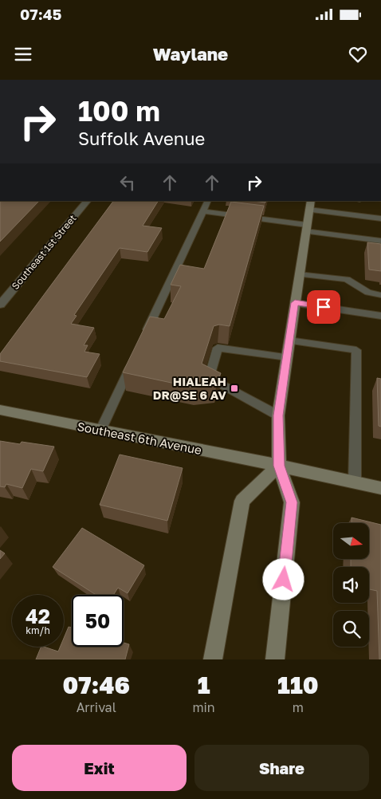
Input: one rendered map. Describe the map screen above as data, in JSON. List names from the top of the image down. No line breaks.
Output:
{"streets":{"main road":["Southeast 6th Avenue"],"street":["Southeast 1st Street"]},"places":{"transit":["HIALEAH DR@SE 6 AV"]},"north":"right","page":{"status":"07:45","header":"Waylane","turn":["100 m","Suffolk Avenue"],"speed":"42 km/h","limit":"50","eta":["07:46","Arrival","1","min","110","m"],"buttons":["Exit","Share"]}}
